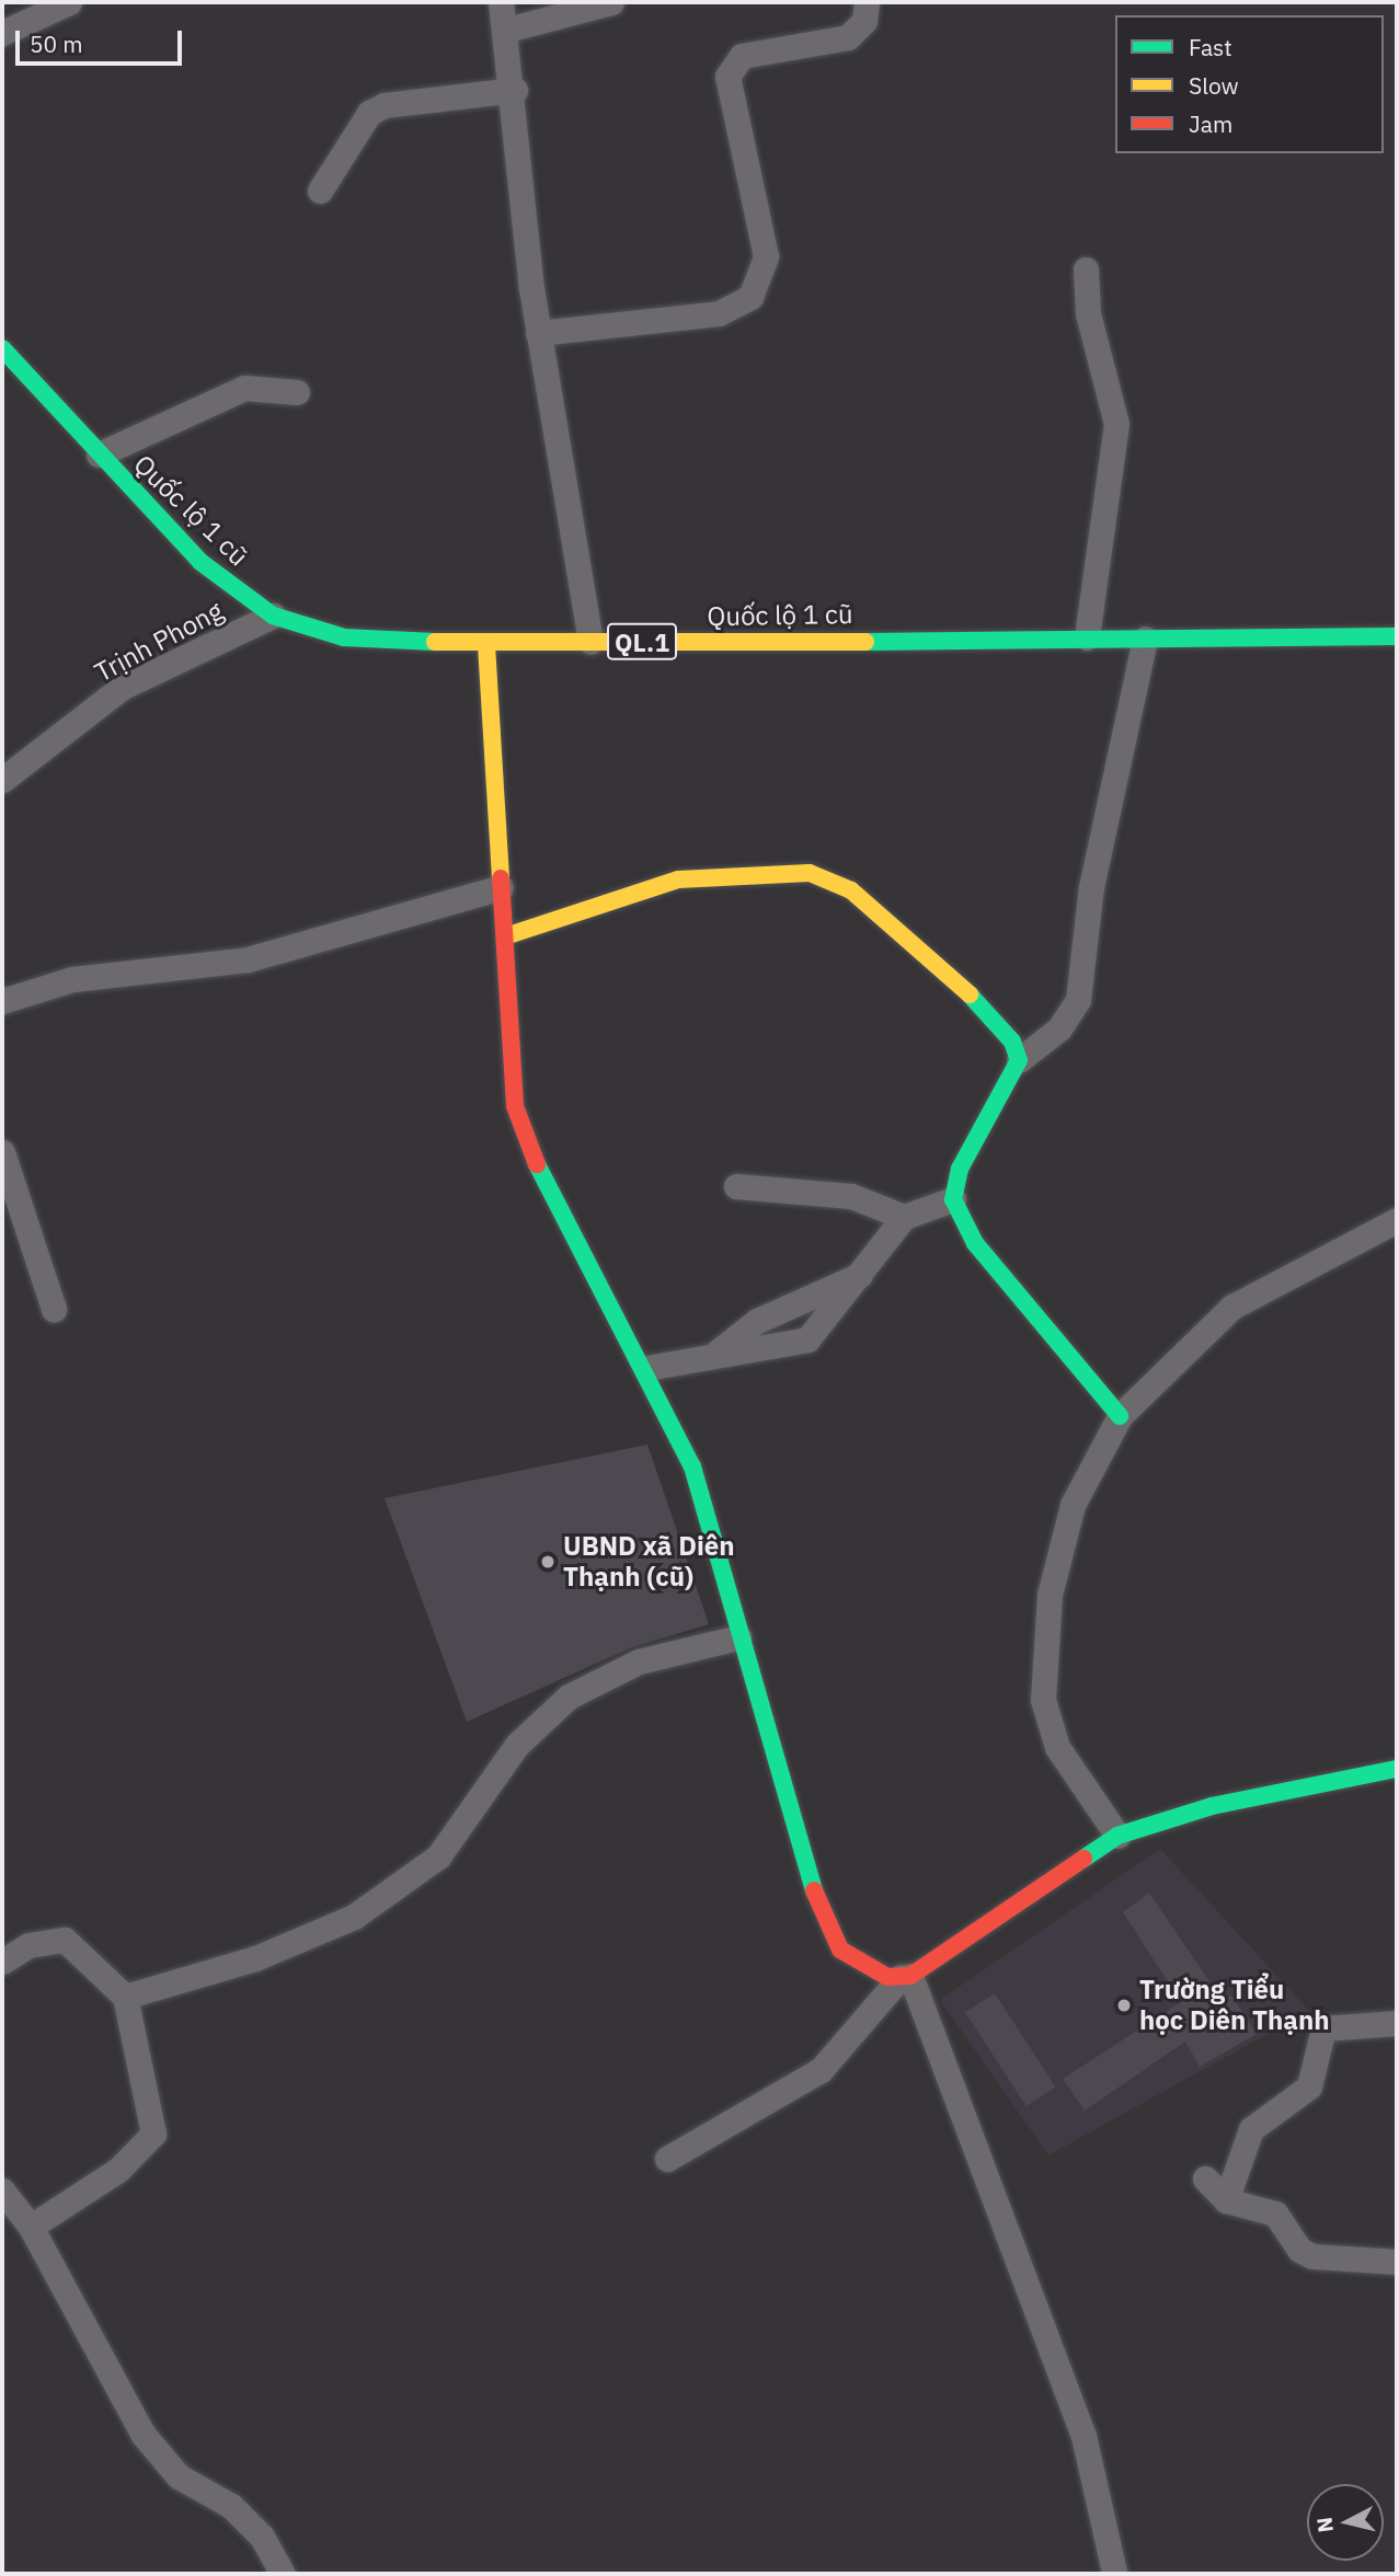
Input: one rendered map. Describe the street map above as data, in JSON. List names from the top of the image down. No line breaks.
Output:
{"streets":{"street":["Quốc lộ 1 cũ","Trịnh Phong","QL.1"]},"crossings":[["Quốc lộ 1 cũ","Trịnh Phong"]],"places":["UBND xã Diên Thạnh (cũ)","Trường Tiểu học Diên Thạnh"],"legend":["Fast","Slow","Jam"],"scale_bar":"50 m","north":"left"}
